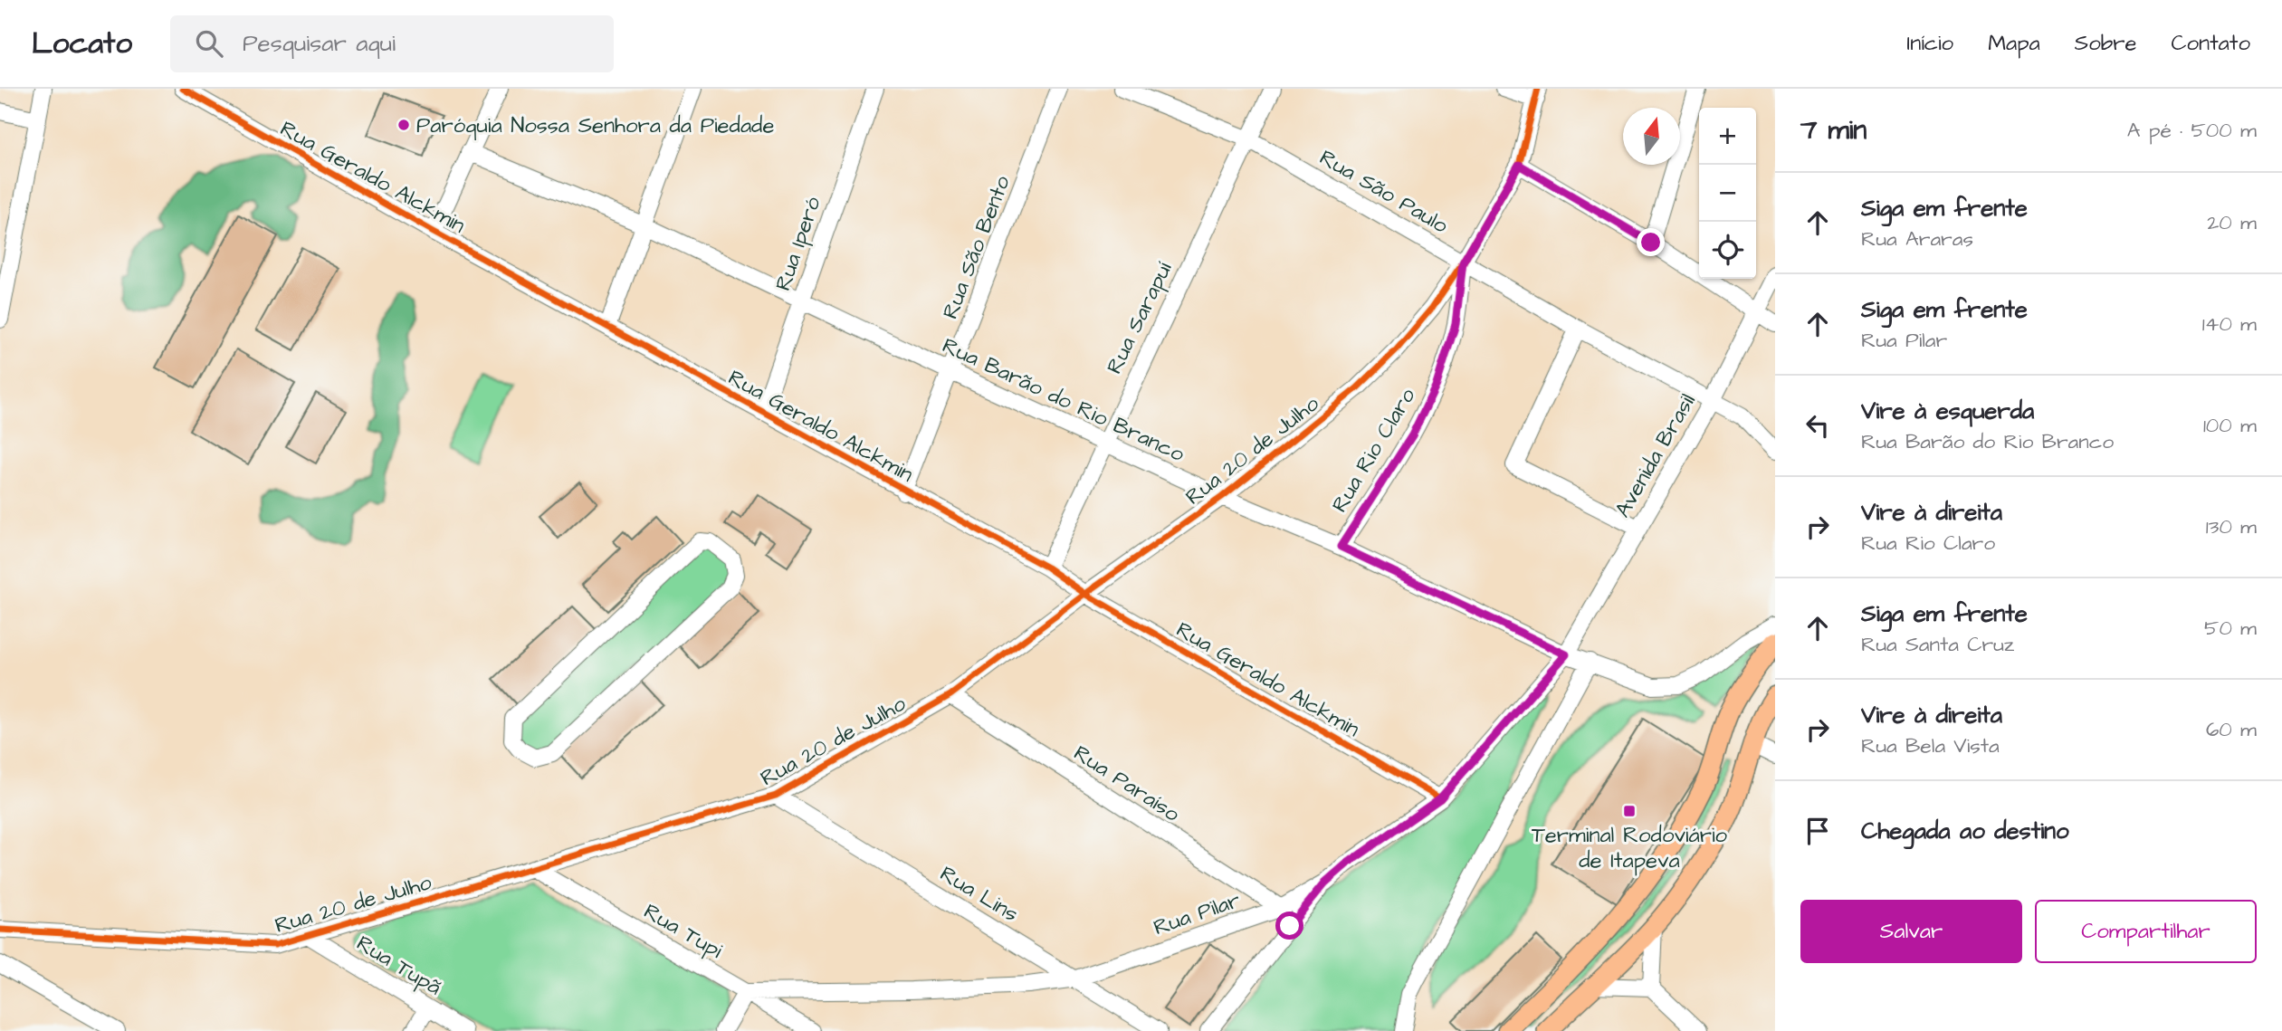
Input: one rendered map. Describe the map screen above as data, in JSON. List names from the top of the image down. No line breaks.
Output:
{"streets":{"street":["Rua Geraldo Alckmin","Rua São Paulo","Rua Iperó","Rua São Bento","Rua Sarapuí","Rua Barão do Rio Branco","Rua 20 de Julho","Rua Rio Claro","Avenida Brasil","Rua Paraíso","Rua Lins","Rua Pilar","Rua Tupi","Rua Tupã"]},"crossings":[["Rua Geraldo Alckmin","Rua Iperó"],["Rua Geraldo Alckmin","Rua São Bento"],["Rua Geraldo Alckmin","Rua Sarapuí"],["Rua Geraldo Alckmin","Rua 20 de Julho"],["Rua Geraldo Alckmin","Rua Pilar"],["Rua São Paulo","Rua Sarapuí"],["Rua São Paulo","Rua 20 de Julho"],["Rua São Paulo","Rua Rio Claro"],["Rua São Paulo","Avenida Brasil"],["Rua Iperó","Rua Barão do Rio Branco"],["Rua São Bento","Rua Barão do Rio Branco"],["Rua Sarapuí","Rua Barão do Rio Branco"],["Rua Barão do Rio Branco","Rua 20 de Julho"],["Rua Barão do Rio Branco","Rua Rio Claro"],["Rua Barão do Rio Branco","Avenida Brasil"],["Rua Barão do Rio Branco","Rua Pilar"],["Rua 20 de Julho","Rua Rio Claro"],["Rua 20 de Julho","Rua Paraíso"],["Rua 20 de Julho","Rua Lins"],["Rua 20 de Julho","Rua Tupi"],["Rua 20 de Julho","Rua Tupã"],["Avenida Brasil","Rua Pilar"],["Rua Paraíso","Rua Pilar"],["Rua Lins","Rua Pilar"],["Rua Pilar","Rua Tupi"]],"places":{"other":["Paróquia Nossa Senhora da Piedade"],"transit":["Terminal Rodoviário de Itapeva"]},"north":"top","page":{"header":"Locato","search":"Pesquisar aqui","nav":["Início","Mapa","Sobre","Contato"],"heading":["7 min","A pé · 500 m"],"map_buttons":["+","−"],"list":[["Siga em frente","Rua Araras","20 m"],["Siga em frente","Rua Pilar","140 m"],["Vire à esquerda","Rua Barão do Rio Branco","100 m"],["Vire à direita","Rua Rio Claro","130 m"],["Siga em frente","Rua Santa Cruz","50 m"],["Vire à direita","Rua Bela Vista","60 m"],"Chegada ao destino"],"buttons":["Salvar","Compartilhar"]}}
